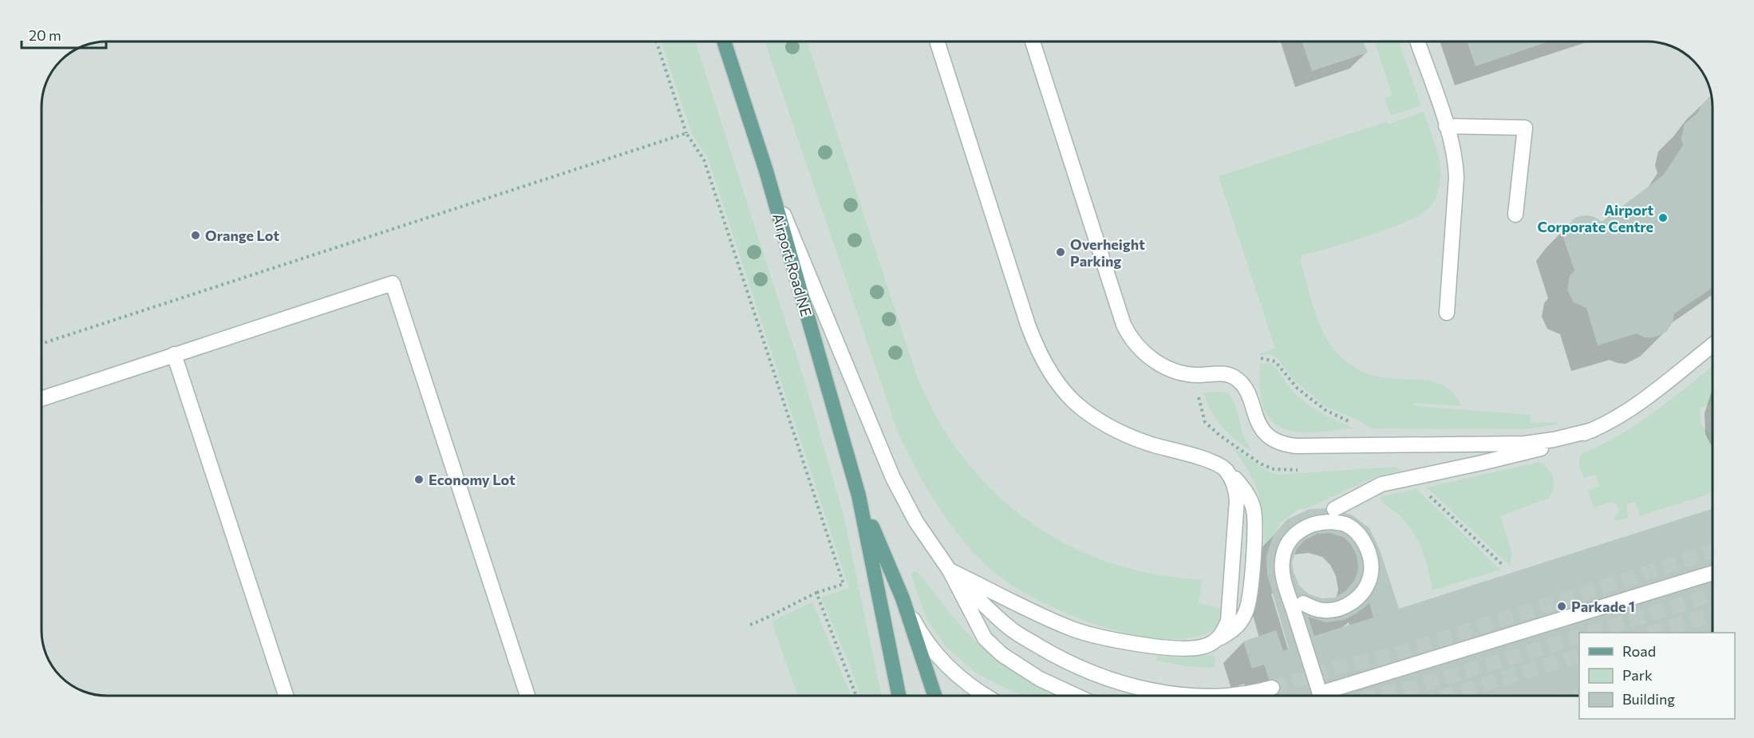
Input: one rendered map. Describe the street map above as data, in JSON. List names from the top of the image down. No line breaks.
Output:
{"streets":{"main road":["Airport Road NE"]},"places":["Airport Corporate Centre","Orange Lot","Overheight Parking","Economy Lot","Parkade 1"],"legend":["Road","Park","Building"],"scale_bar":"20 m"}
